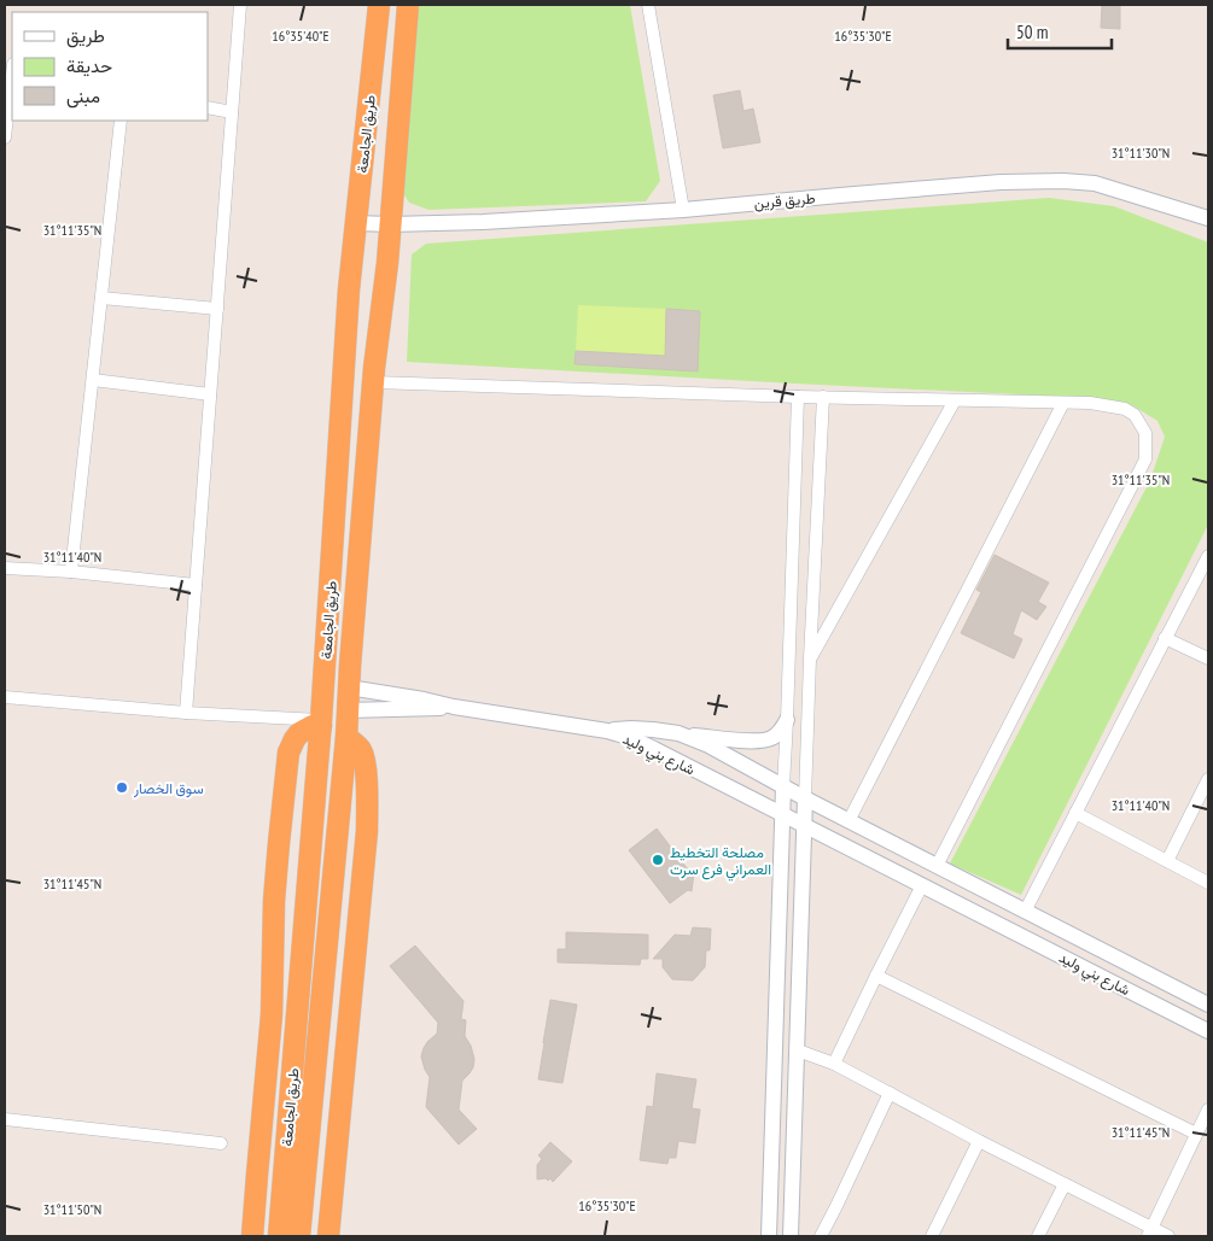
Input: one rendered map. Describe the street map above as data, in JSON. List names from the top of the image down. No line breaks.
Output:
{"streets":{"highway":["طريق الجامعة"],"street":["طريق قرين","شارع بني وليد"]},"crossings":[["طريق الجامعة","طريق قرين"]],"places":["سوق الخصار","مصلحة التخطيط العمراني فرع سرت"],"legend":["طريق","حديقة","مبنى"],"scale_bar":"50 m","coordinates":["16°35'40\"E","16°35'30\"E","31°11'30\"N","31°11'35\"N","31°11'40\"N","31°11'45\"N","31°11'50\"N"]}
